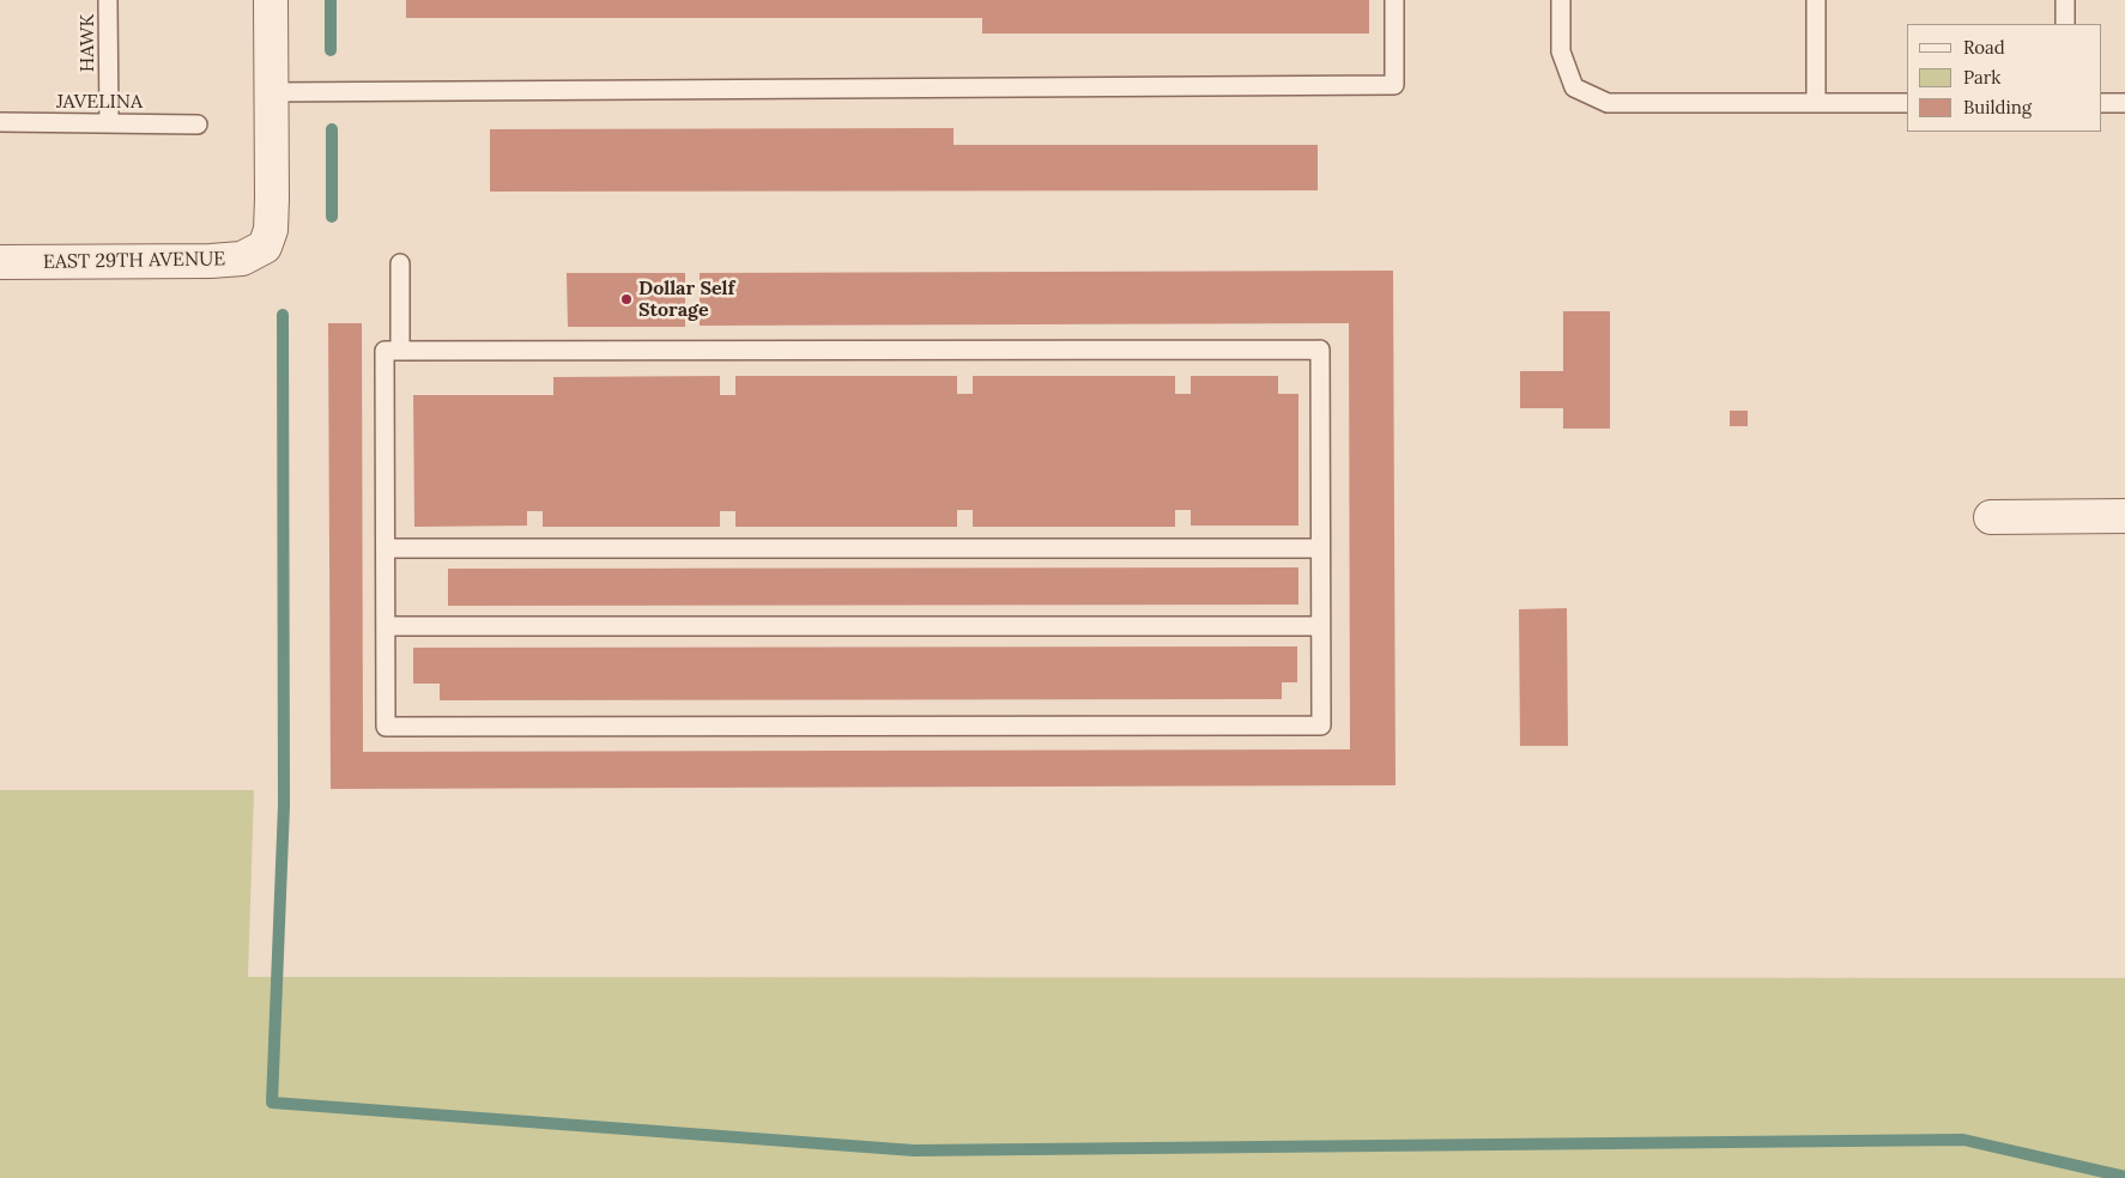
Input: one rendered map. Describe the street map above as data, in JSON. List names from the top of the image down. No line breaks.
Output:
{"streets":{"street":["EAST 29TH AVENUE"],"lane":["HAWK","JAVELINA"]},"crossings":[["HAWK","JAVELINA"]],"places":["Dollar Self Storage"],"legend":["Road","Park","Building"]}
